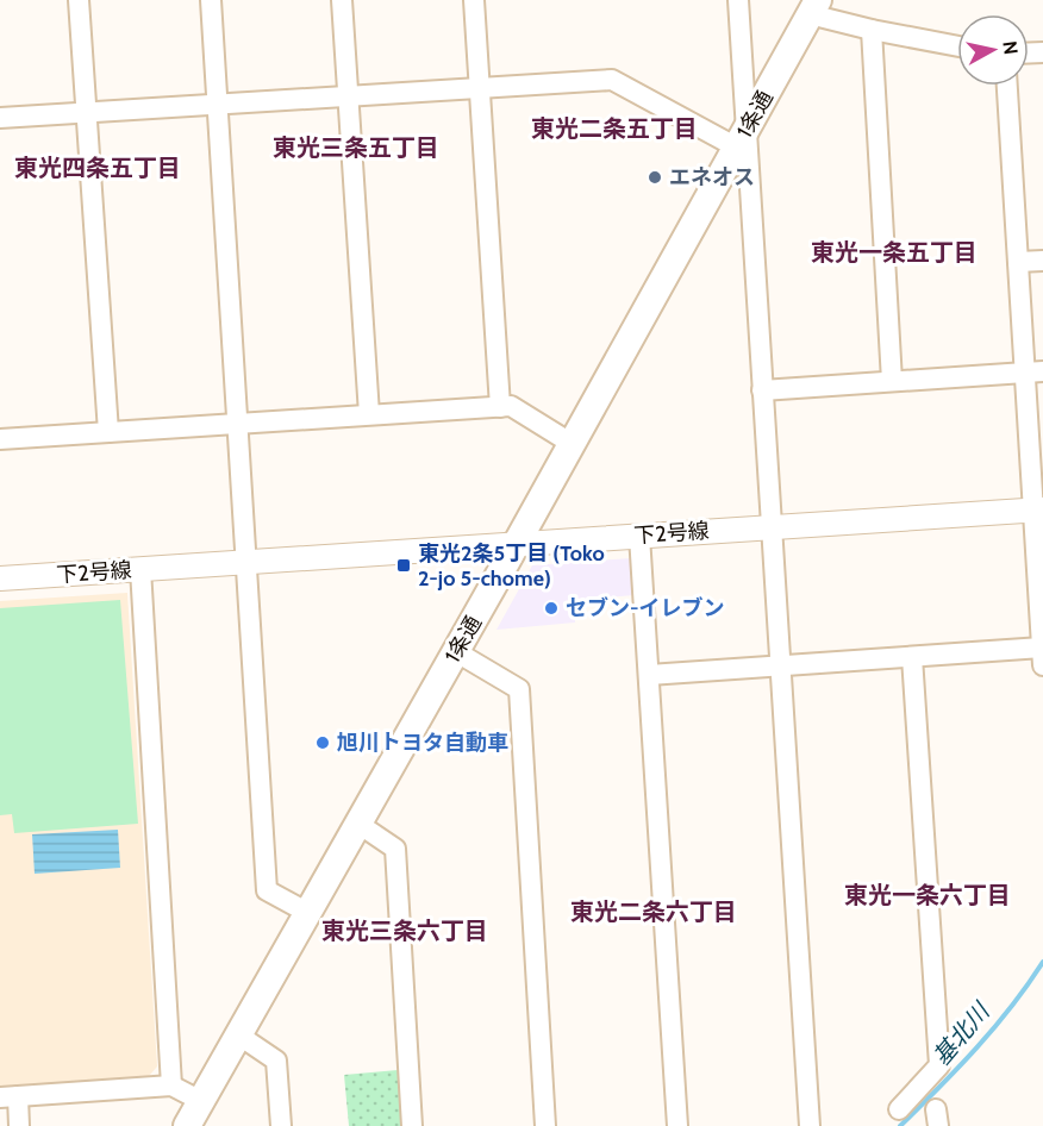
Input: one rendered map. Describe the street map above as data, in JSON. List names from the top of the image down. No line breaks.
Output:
{"streets":{"main road":["1条通"],"street":["下2号線"]},"crossings":[["1条通","下2号線"]],"districts":["東光二条五丁目","東光三条五丁目","東光四条五丁目","東光一条五丁目","東光一条六丁目","東光二条六丁目","東光三条六丁目"],"water":["基北川"],"places":{"other":["エネオス","セブン-イレブン","旭川トヨタ自動車"],"transit":["東光2条5丁目 (Toko 2-jo 5-chome)"]},"north":"right"}
